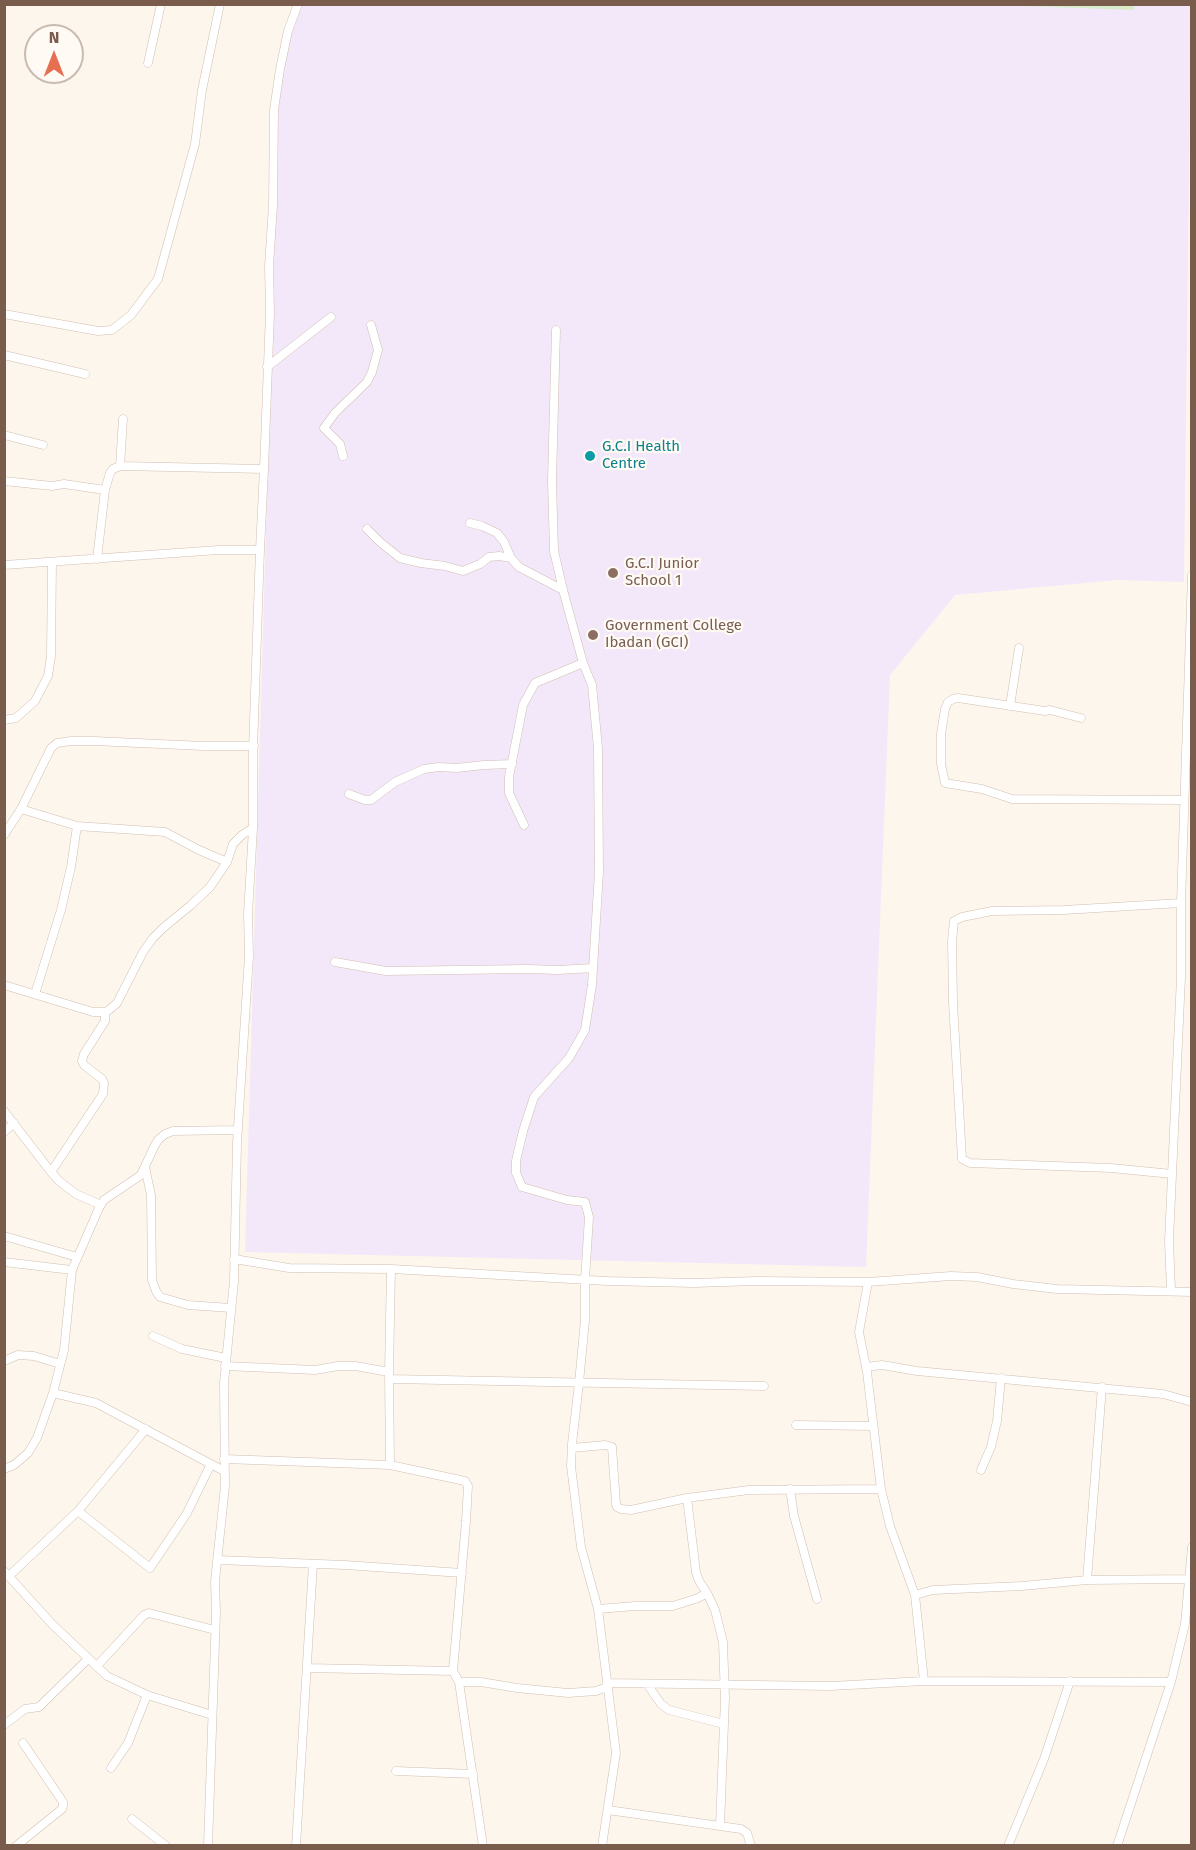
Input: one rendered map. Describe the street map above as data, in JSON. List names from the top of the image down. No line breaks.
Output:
{"places":["G.C.I Health Centre","G.C.I Junior School 1","Government College Ibadan (GCI)"],"north":"top"}
